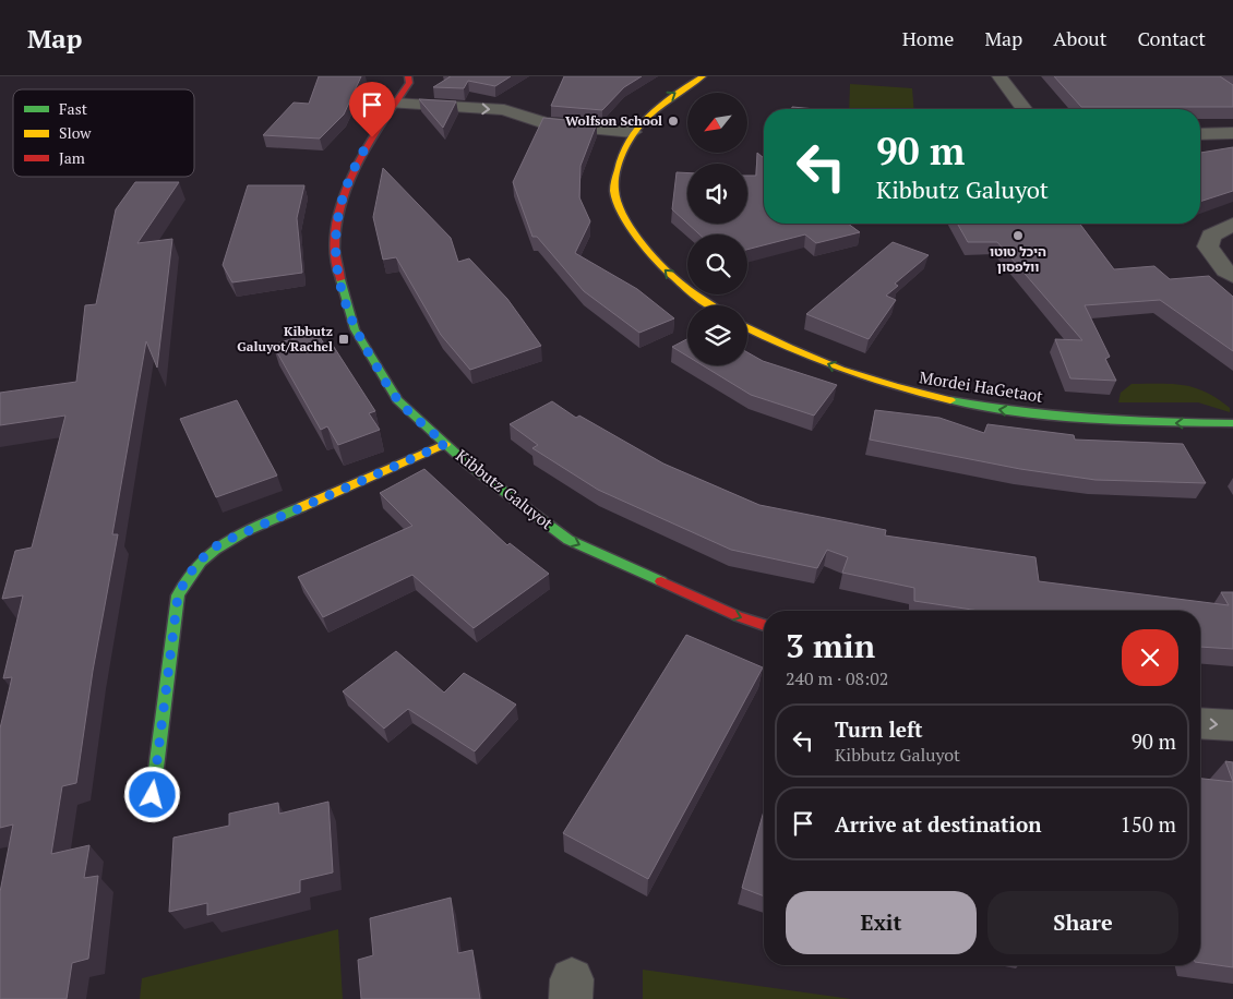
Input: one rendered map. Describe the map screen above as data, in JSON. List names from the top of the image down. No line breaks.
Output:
{"streets":{"street":["Mordei HaGetaot","Kibbutz Galuyot"]},"one_way":["Mordei HaGetaot","Kibbutz Galuyot"],"places":{"other":["Wolfson School","היכל טוטו וולפסון"],"transit":["Kibbutz Galuyot/Rachel"]},"legend":["Fast","Slow","Jam"],"north":"bottom left","page":{"header":"Map","nav":["Home","Map","About","Contact"],"turn":["90 m","Kibbutz Galuyot"],"heading":["3 min","240 m · 08:02"],"list":[{"name":"Turn left","note":"Kibbutz Galuyot","value":"90 m"},{"name":"Arrive at destination","value":"150 m"}],"buttons":["Exit","Share"]}}
